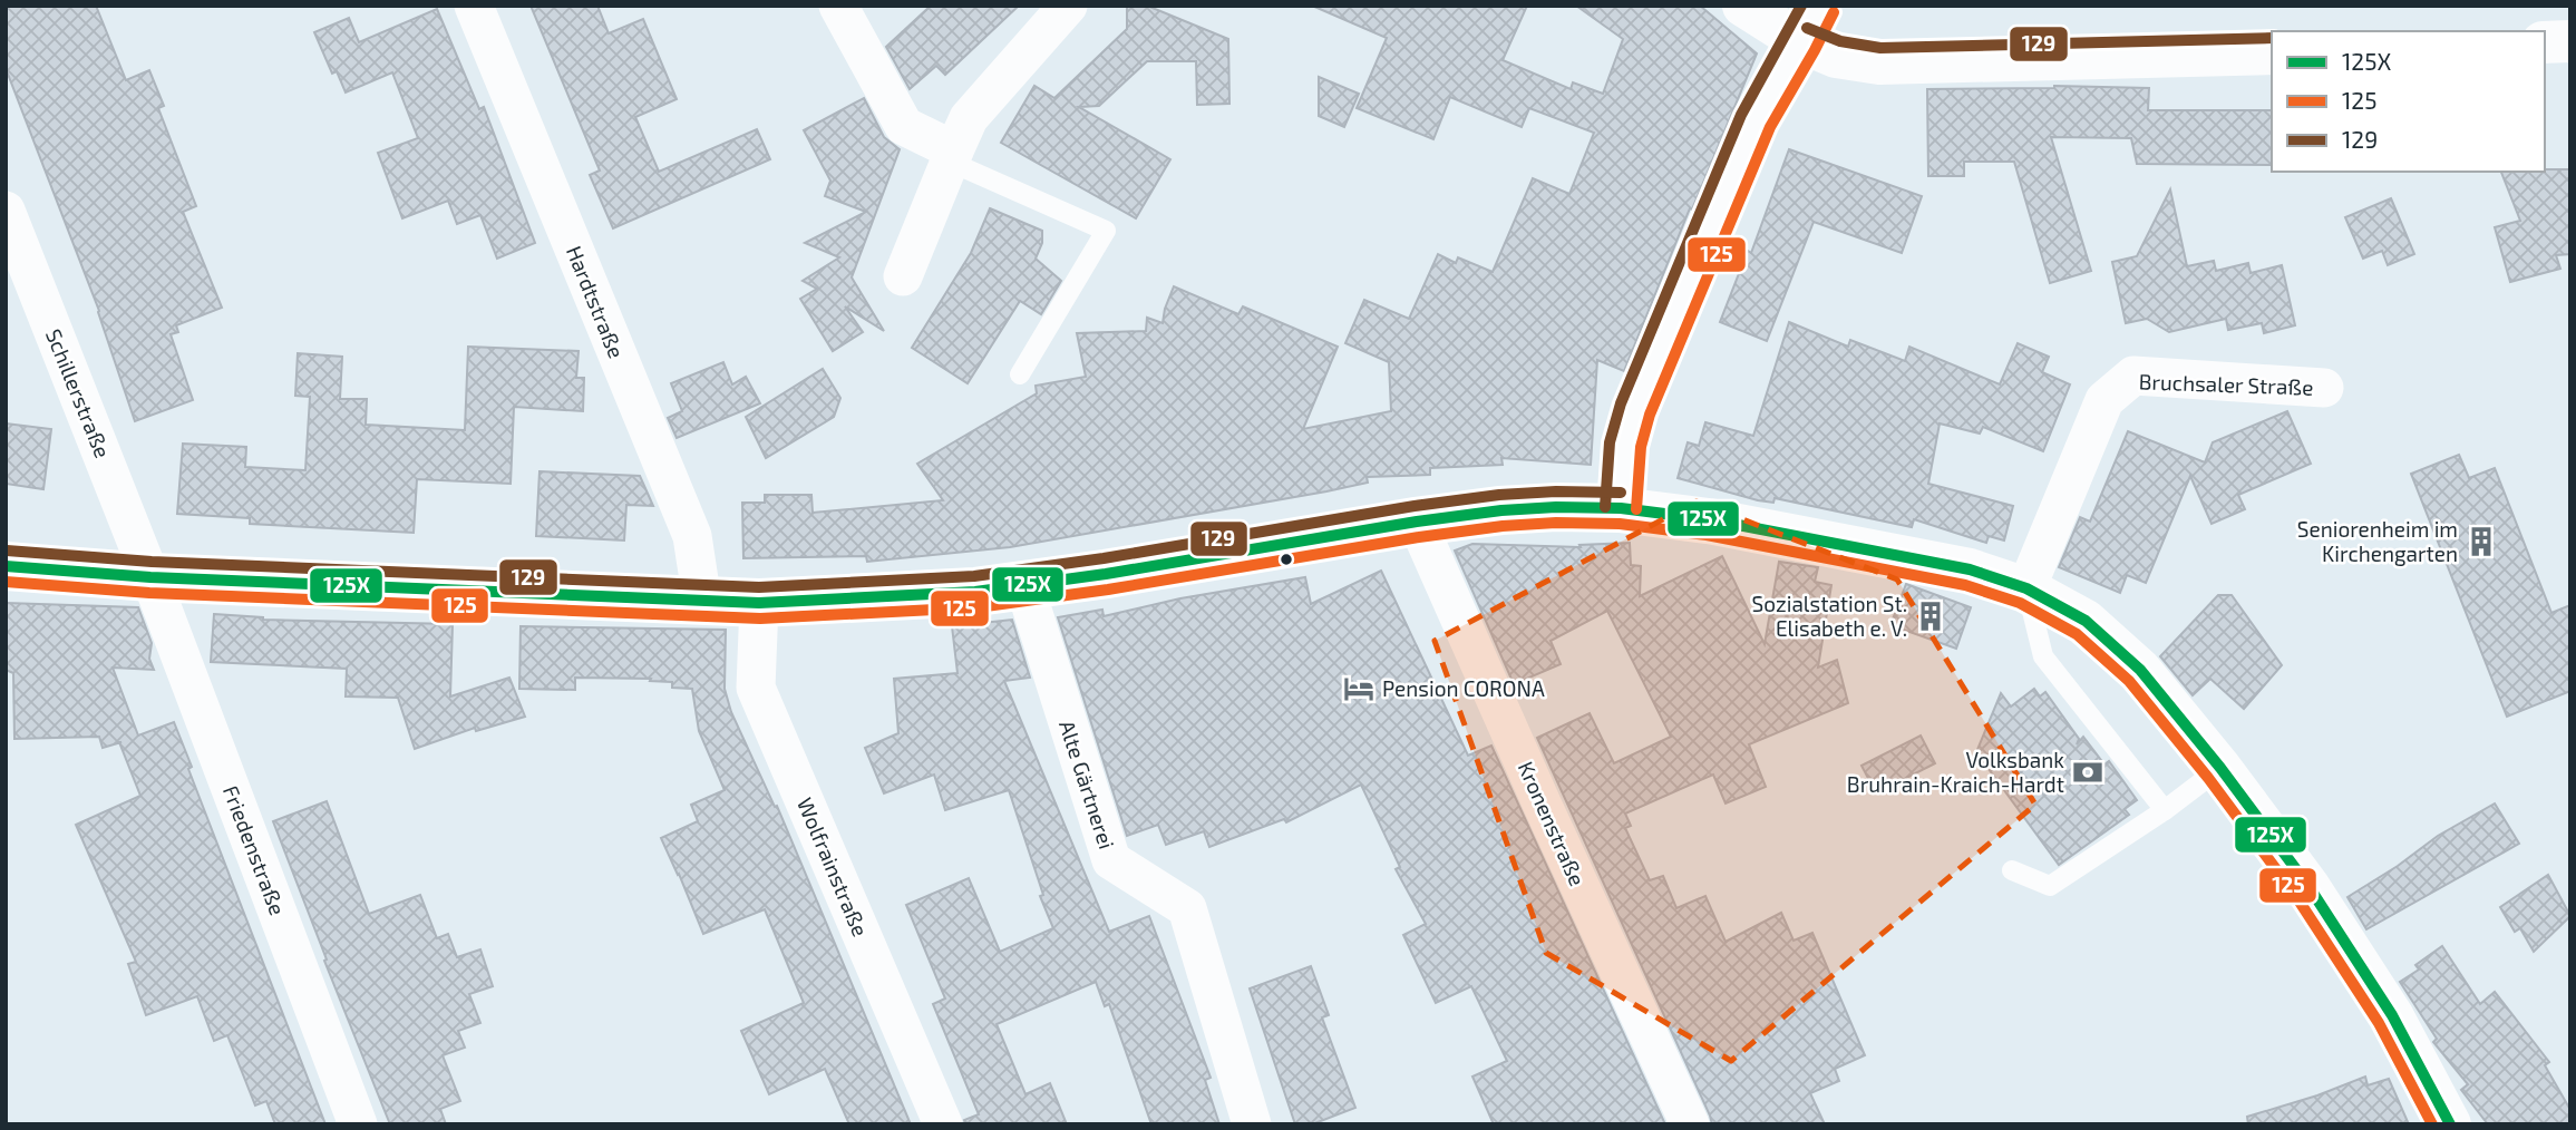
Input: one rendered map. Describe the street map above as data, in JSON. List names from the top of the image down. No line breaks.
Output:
{"streets":{"street":["Hardtstraße","Bruchsaler Straße","Schillerstraße","Alte Gärtnerei","Kronenstraße","Friedenstraße","Wolfrainstraße"]},"crossings":[["Schillerstraße","Friedenstraße"]],"places":{"building":["Seniorenheim im Kirchengarten","Sozialstation St. Elisabeth e. V."],"hotel":["Pension CORONA"],"bank":["Volksbank Bruhrain-Kraich-Hardt"]},"lines":["transit line 129","transit line 125","transit line 125X"],"legend":["125X","125","129"]}
